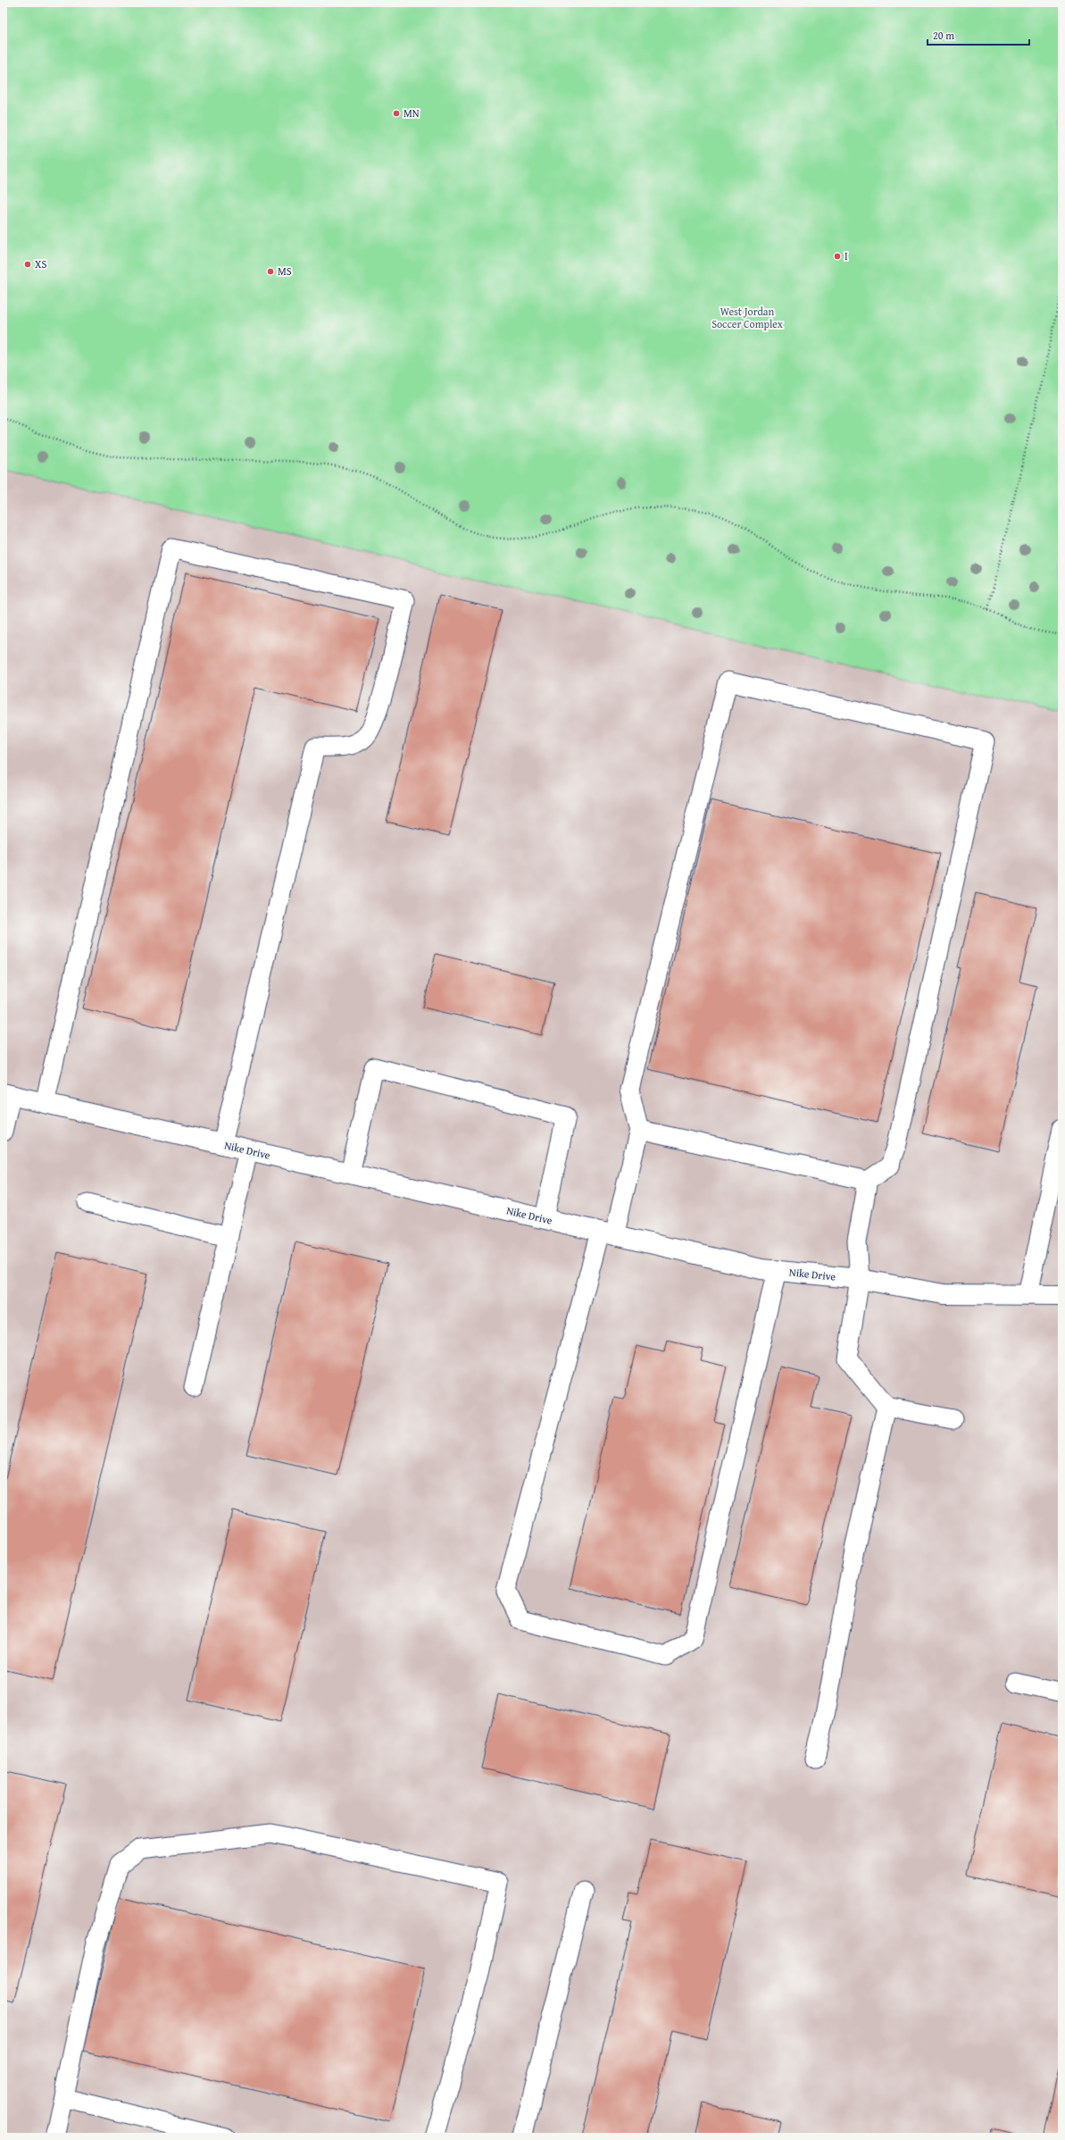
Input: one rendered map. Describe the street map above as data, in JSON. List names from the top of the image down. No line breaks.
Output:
{"streets":{"street":["Nike Drive"]},"parks":["West Jordan Soccer Complex"],"places":["MN","I","XS","MS"],"scale_bar":"20 m"}
